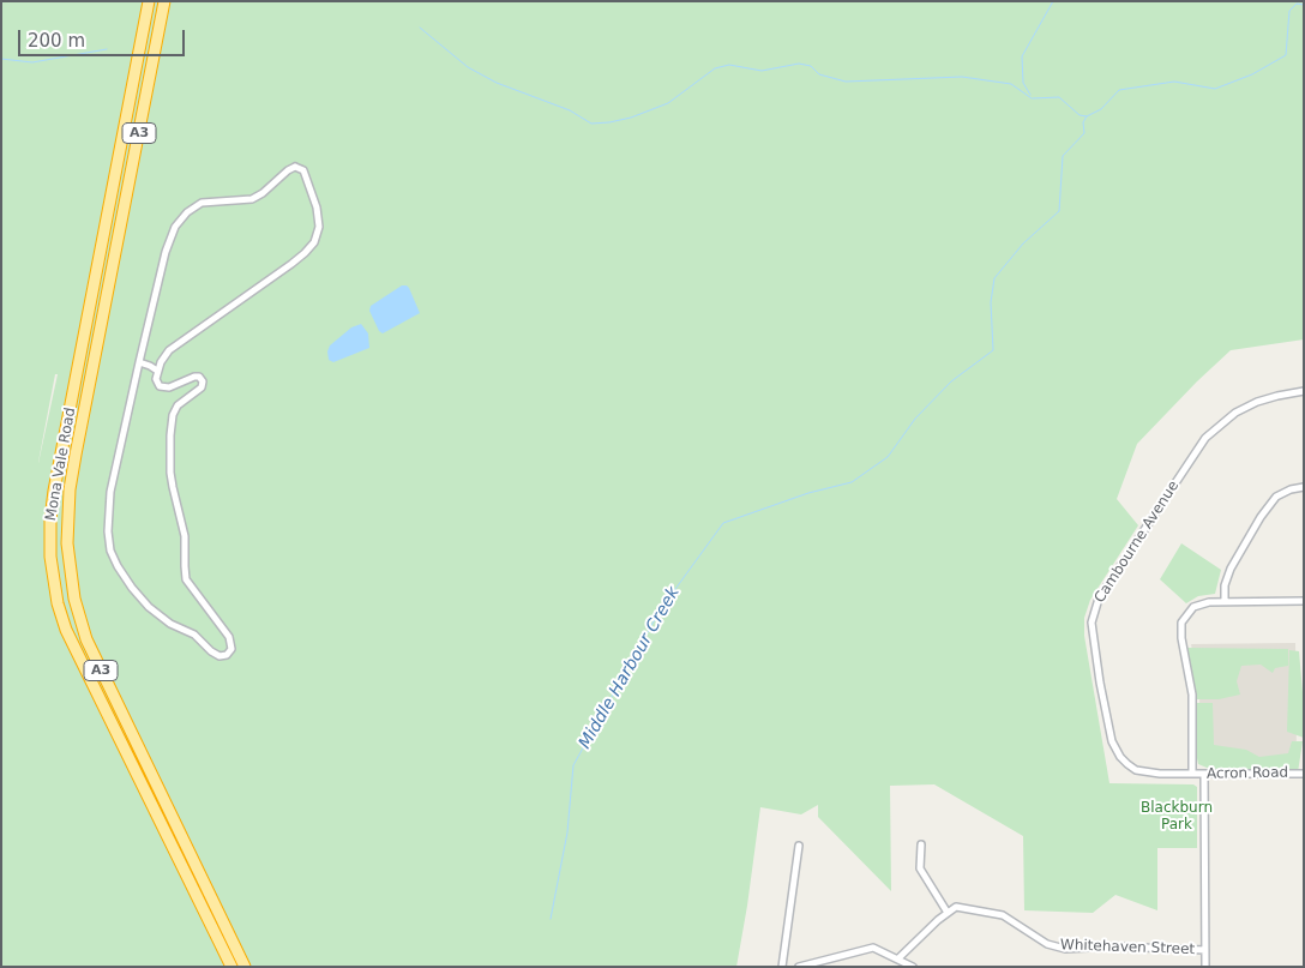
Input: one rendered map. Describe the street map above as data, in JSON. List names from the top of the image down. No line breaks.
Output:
{"streets":{"highway":["A3","Mona Vale Road"],"street":["Cambourne Avenue","Acron Road","Whitehaven Street"]},"crossings":[["Cambourne Avenue","Acron Road"]],"water":["Middle Harbour Creek"],"parks":["Blackburn Park"],"scale_bar":"200 m"}
